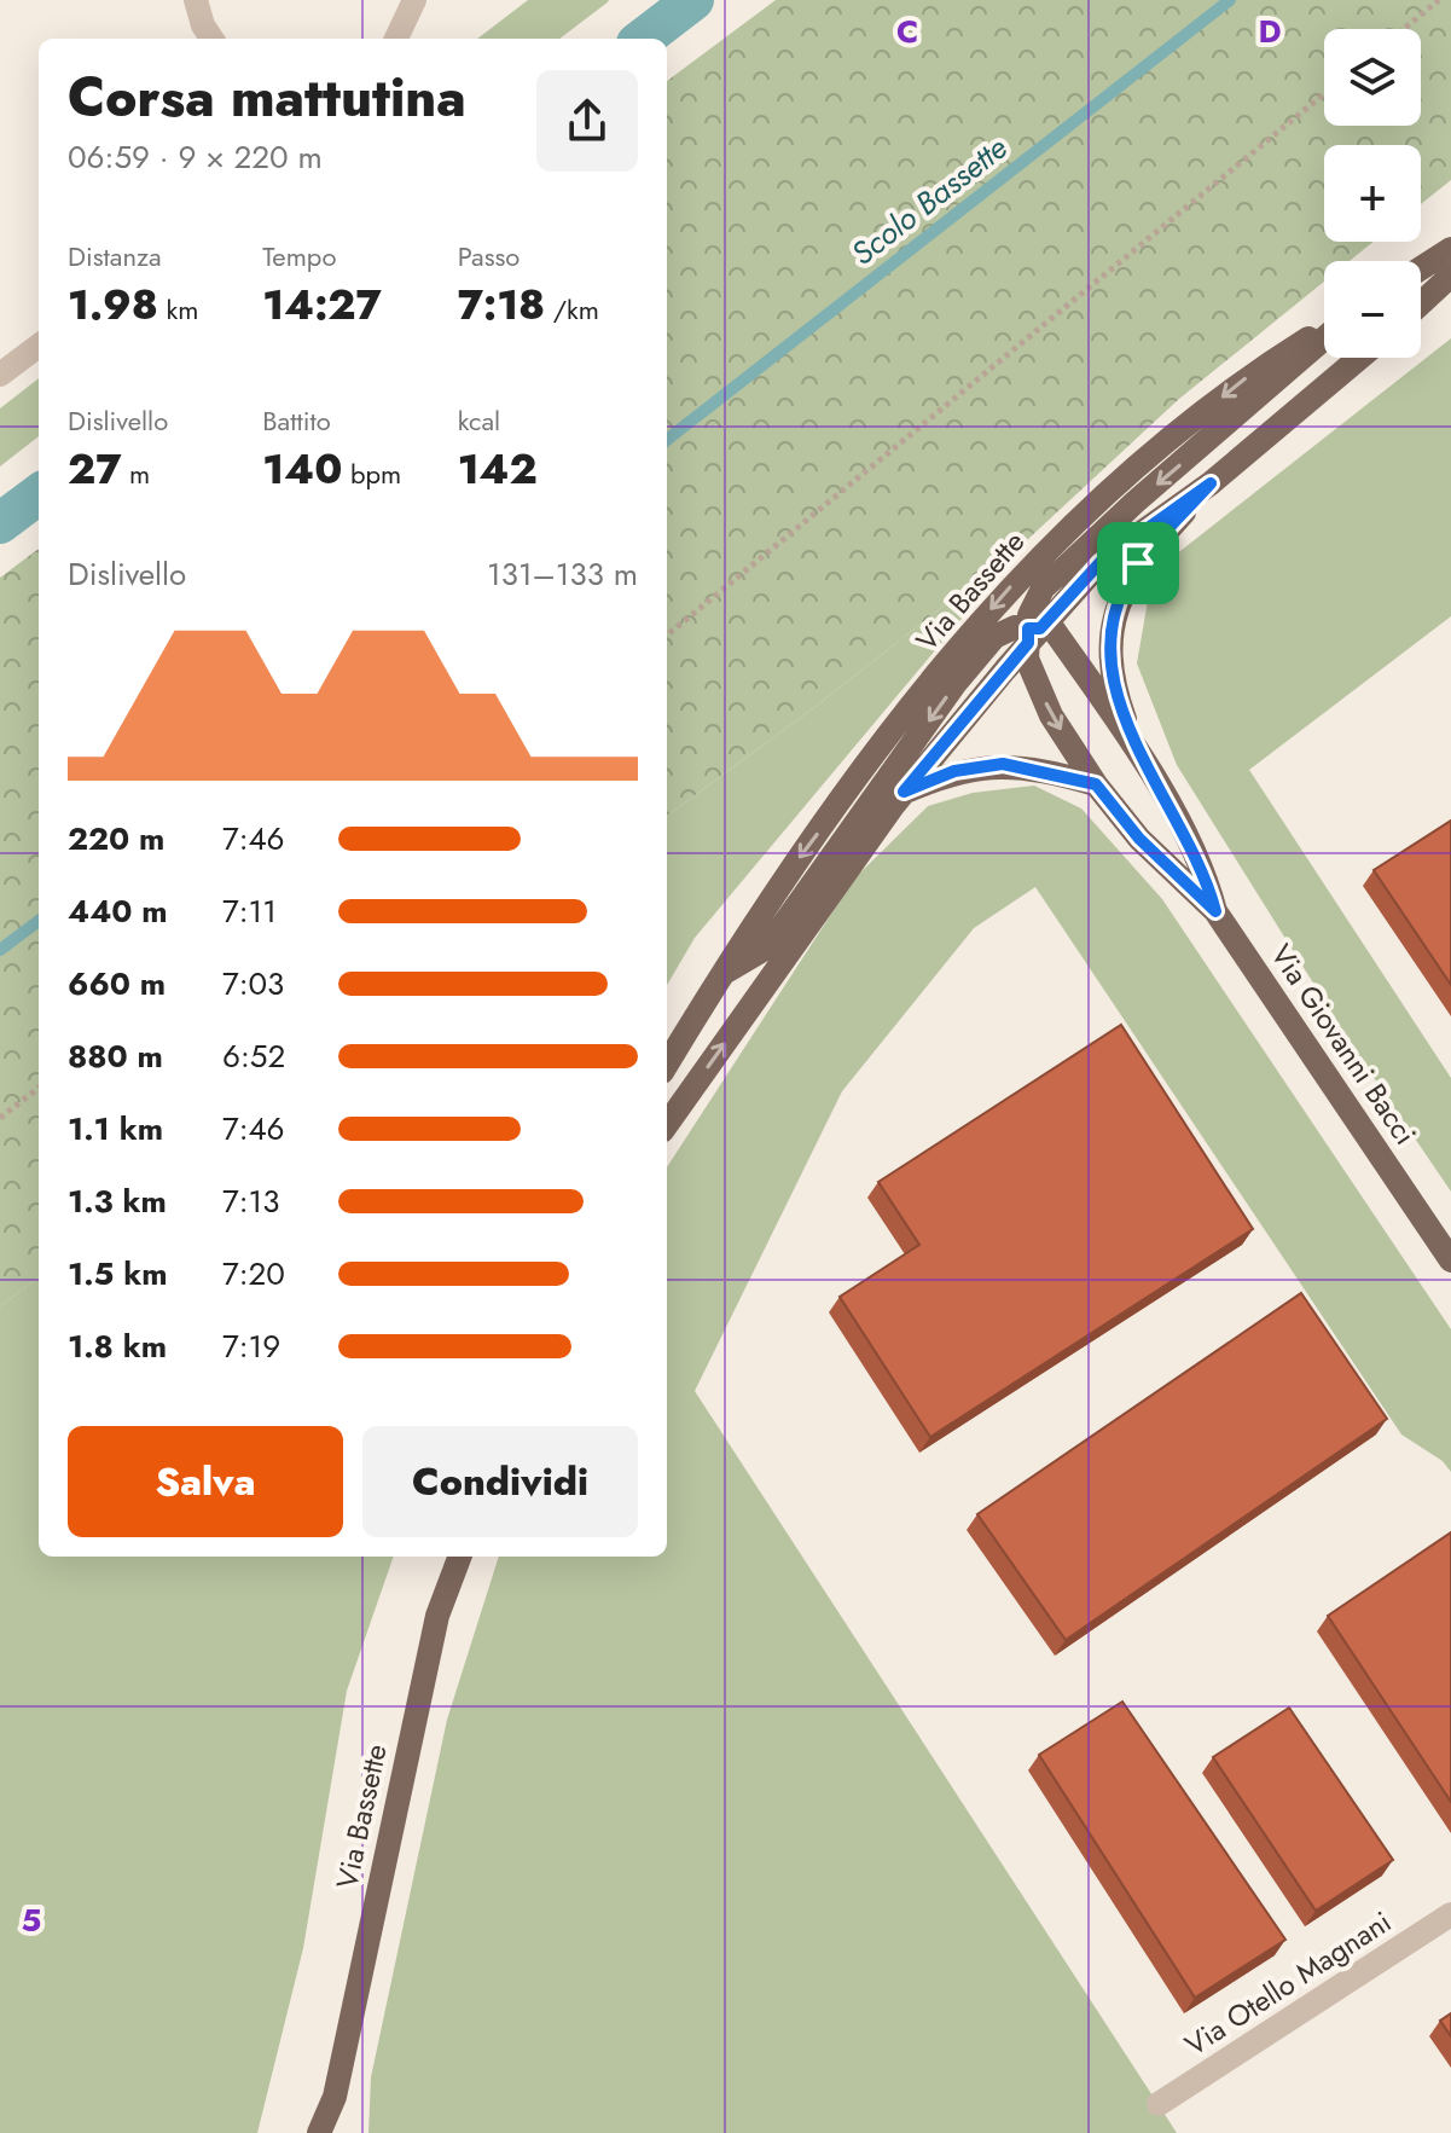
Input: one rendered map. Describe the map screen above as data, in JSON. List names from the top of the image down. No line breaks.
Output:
{"streets":{"main road":["Via Bassette","Via Giovanni Bacci"],"street":["Via Otello Magnani"]},"crossings":[["Via Bassette","Via Giovanni Bacci"]],"water":["Scolo Bassette"],"page":{"map_buttons":["+","−"],"heading":["Corsa mattutina","06:59 · 9 × 220 m"],"stats":[["Distanza","1.98 km"],["Tempo","14:27"],["Passo","7:18 /km"],["Dislivello","27 m"],["Battito","140 bpm"],["kcal","142"]],"chart":["Dislivello","131–133 m"],"list":[{"name":"220 m","note":"7:46"},{"name":"440 m","note":"7:11"},{"name":"660 m","note":"7:03"},{"name":"880 m","note":"6:52"},{"name":"1.1 km","note":"7:46"},{"name":"1.3 km","note":"7:13"},{"name":"1.5 km","note":"7:20"},{"name":"1.8 km","note":"7:19"}],"buttons":["Salva","Condividi"]},"grid":{"columns":["C","D"],"rows":["5"]}}
